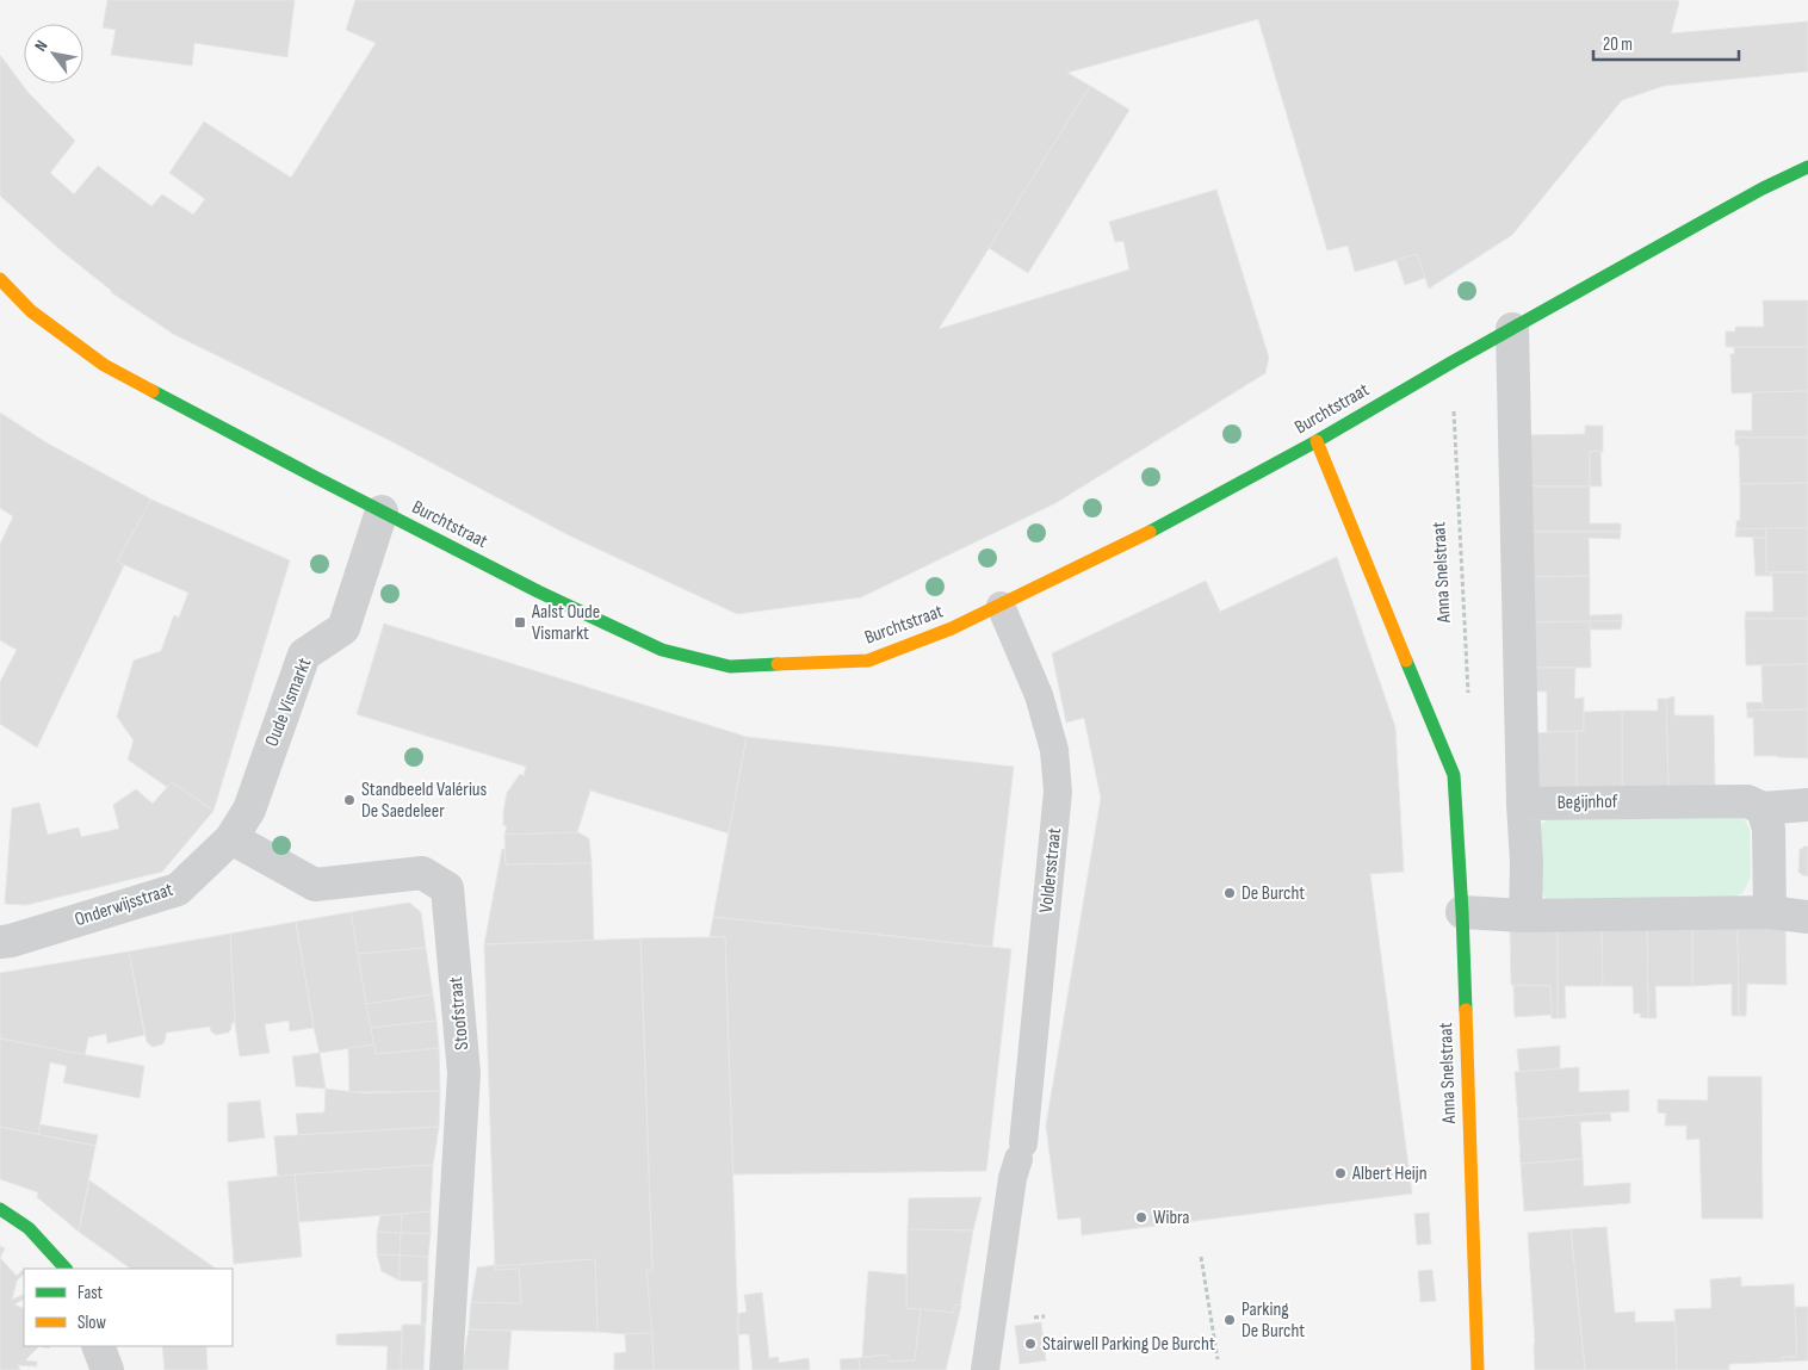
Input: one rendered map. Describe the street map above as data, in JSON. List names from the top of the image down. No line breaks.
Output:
{"streets":{"street":["Burchtstraat","Anna Snelstraat","Oude Vismarkt","Begijnhof","Onderwijsstraat","Stoofstraat"],"lane":["Voldersstraat"]},"crossings":[["Burchtstraat","Anna Snelstraat"],["Burchtstraat","Oude Vismarkt"],["Burchtstraat","Voldersstraat"],["Oude Vismarkt","Onderwijsstraat"],["Oude Vismarkt","Stoofstraat"],["Onderwijsstraat","Stoofstraat"]],"places":{"transit":["Aalst Oude Vismarkt"],"other":["Standbeeld Valérius De Saedeleer","De Burcht","Albert Heijn","Wibra","Parking De Burcht","Stairwell Parking De Burcht"]},"legend":["Fast","Slow"],"scale_bar":"20 m","north":"top left"}
